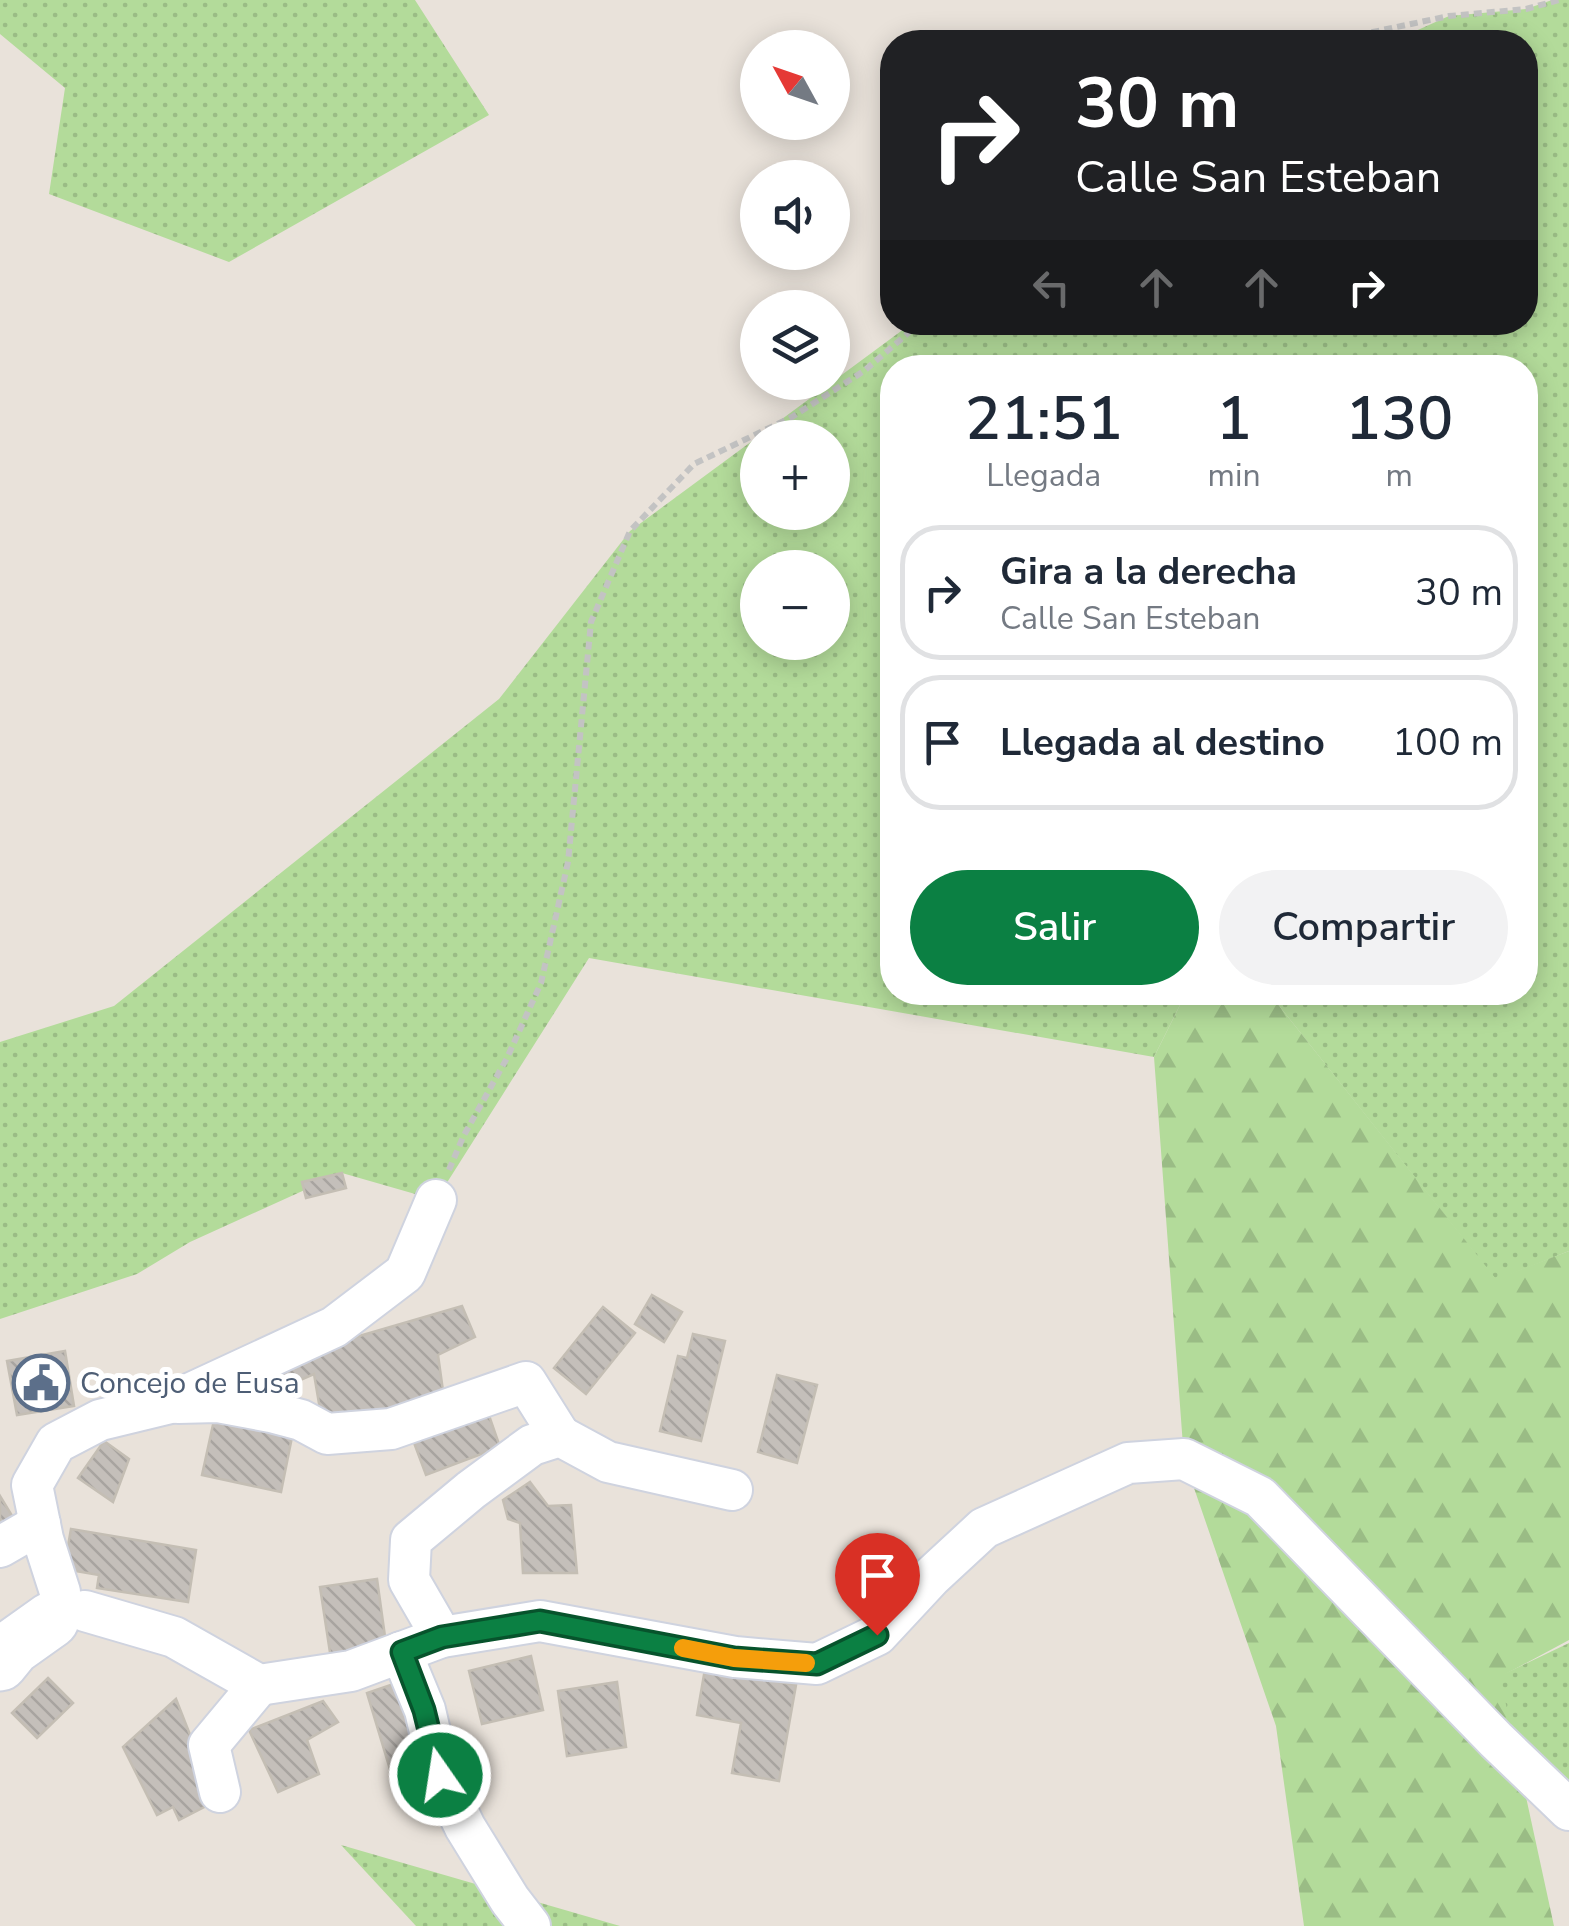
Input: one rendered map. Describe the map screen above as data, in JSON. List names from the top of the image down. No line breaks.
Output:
{"places":{"public building":["Concejo de Eusa"]},"north":"top left","page":{"map_buttons":["+","−"],"turn":["30 m","Calle San Esteban"],"eta":["21:51","Llegada","1","min","130","m"],"list":[{"name":"Gira a la derecha","note":"Calle San Esteban","value":"30 m"},{"name":"Llegada al destino","value":"100 m"}],"buttons":["Salir","Compartir"]}}
